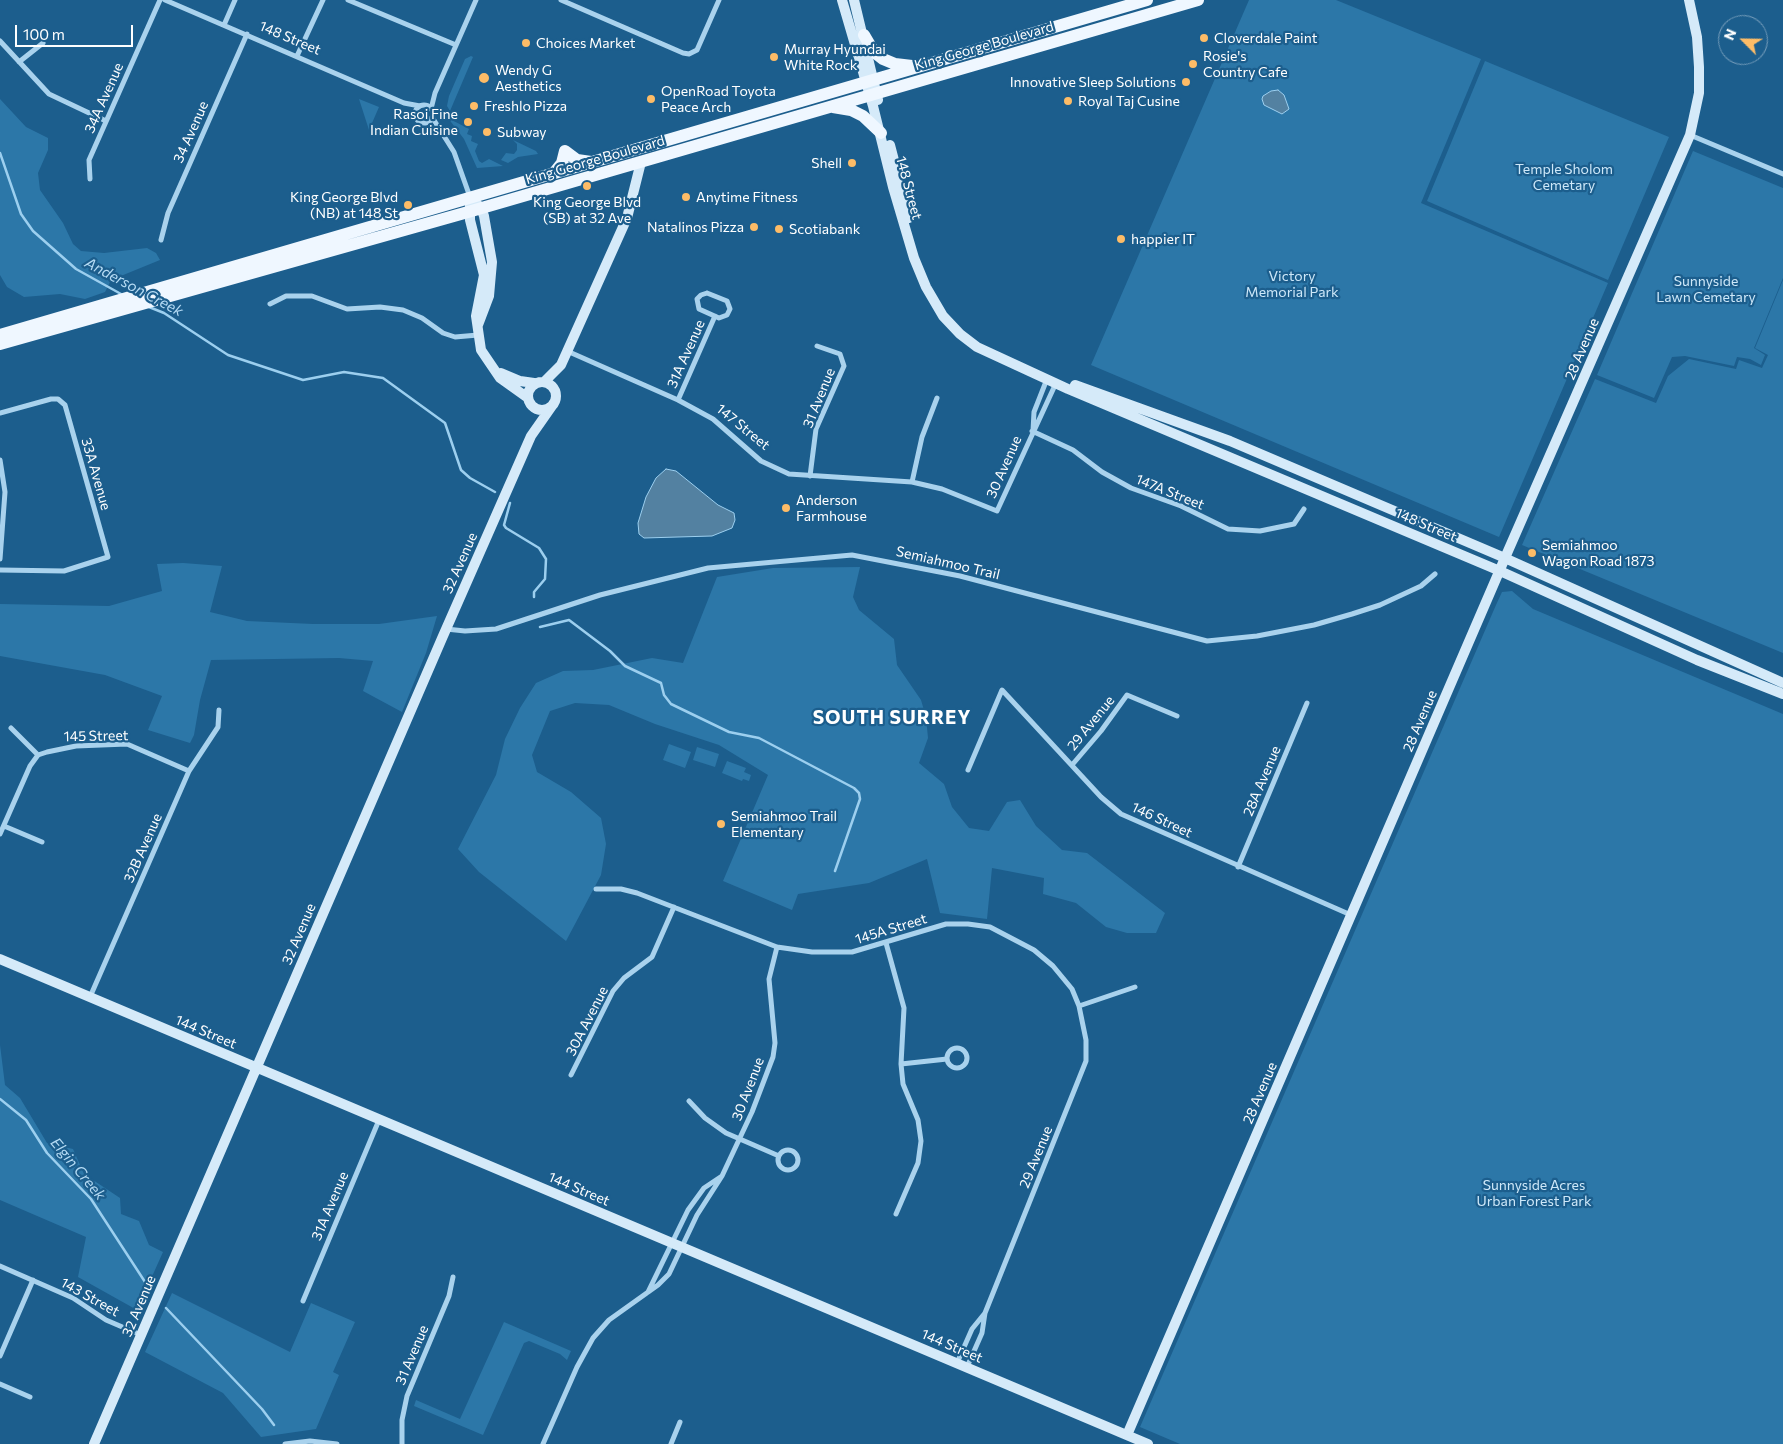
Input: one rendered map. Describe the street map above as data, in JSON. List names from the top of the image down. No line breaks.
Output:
{"streets":{"main road":["King George Boulevard"],"street":["148 Street","34A Avenue","34 Avenue","28 Avenue","31A Avenue","31 Avenue","147 Street","30 Avenue","33A Avenue","147A Street","32 Avenue","Semiahmoo Trail","29 Avenue","145 Street","28A Avenue","146 Street","32B Avenue","145A Street","30A Avenue","144 Street","143 Street"]},"crossings":[["148 Street","King George Boulevard"],["148 Street","34 Avenue"],["148 Street","28 Avenue"],["148 Street","30 Avenue"],["28 Avenue","146 Street"],["28 Avenue","144 Street"],["31A Avenue","147 Street"],["31A Avenue","144 Street"],["31 Avenue","147 Street"],["147 Street","30 Avenue"],["30 Avenue","147A Street"],["30 Avenue","145A Street"],["30 Avenue","144 Street"],["32 Avenue","Semiahmoo Trail"],["32 Avenue","144 Street"],["32 Avenue","143 Street"],["29 Avenue","146 Street"],["29 Avenue","145A Street"],["29 Avenue","144 Street"],["145 Street","32B Avenue"],["28A Avenue","146 Street"],["32B Avenue","144 Street"],["145A Street","30A Avenue"]],"districts":["SOUTH SURREY"],"water":["Anderson Creek","Elgin Creek"],"parks":["Temple Sholom Cemetary","Victory Memorial Park","Sunnyside Lawn Cemetary","Sunnyside Acres Urban Forest Park"],"places":["Cloverdale Paint","Choices Market","Murray Hyundai White Rock","Rosie's Country Cafe","Wendy G Aesthetics","Innovative Sleep Solutions","OpenRoad Toyota Peace Arch","Royal Taj Cusine","Freshlo Pizza","Rasoi Fine Indian Cuisine","Subway","Shell","King George Blvd (SB) at 32 Ave","Anytime Fitness","King George Blvd (NB) at 148 St","Natalinos Pizza","Scotiabank","happier IT","Anderson Farmhouse","Semiahmoo Wagon Road 1873","Semiahmoo Trail Elementary"],"scale_bar":"100 m","north":"top left"}
